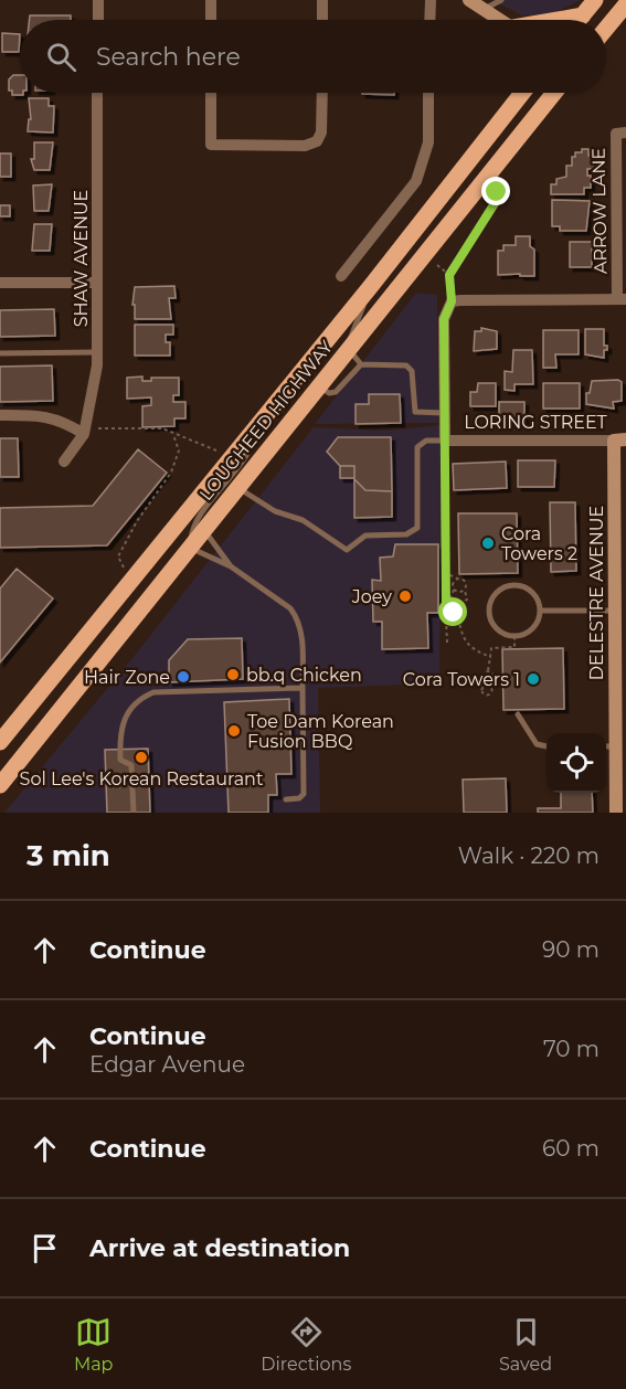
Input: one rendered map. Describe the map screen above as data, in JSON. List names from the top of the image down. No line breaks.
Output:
{"streets":{"main road":["LOUGHEED HIGHWAY"],"street":["ARROW LANE","SHAW AVENUE","LORING STREET","DELESTRE AVENUE"]},"crossings":[["LORING STREET","DELESTRE AVENUE"]],"places":["Cora Towers 2","Joey","bb.q Chicken","Hair Zone","Cora Towers 1","Toe Dam Korean Fusion BBQ","Sol Lee's Korean Restaurant"],"page":{"search":"Search here","heading":["3 min","Walk · 220 m"],"list":[["Continue","90 m"],["Continue","Edgar Avenue","70 m"],["Continue","60 m"],"Arrive at destination"],"nav":["Map","Directions","Saved"]}}
